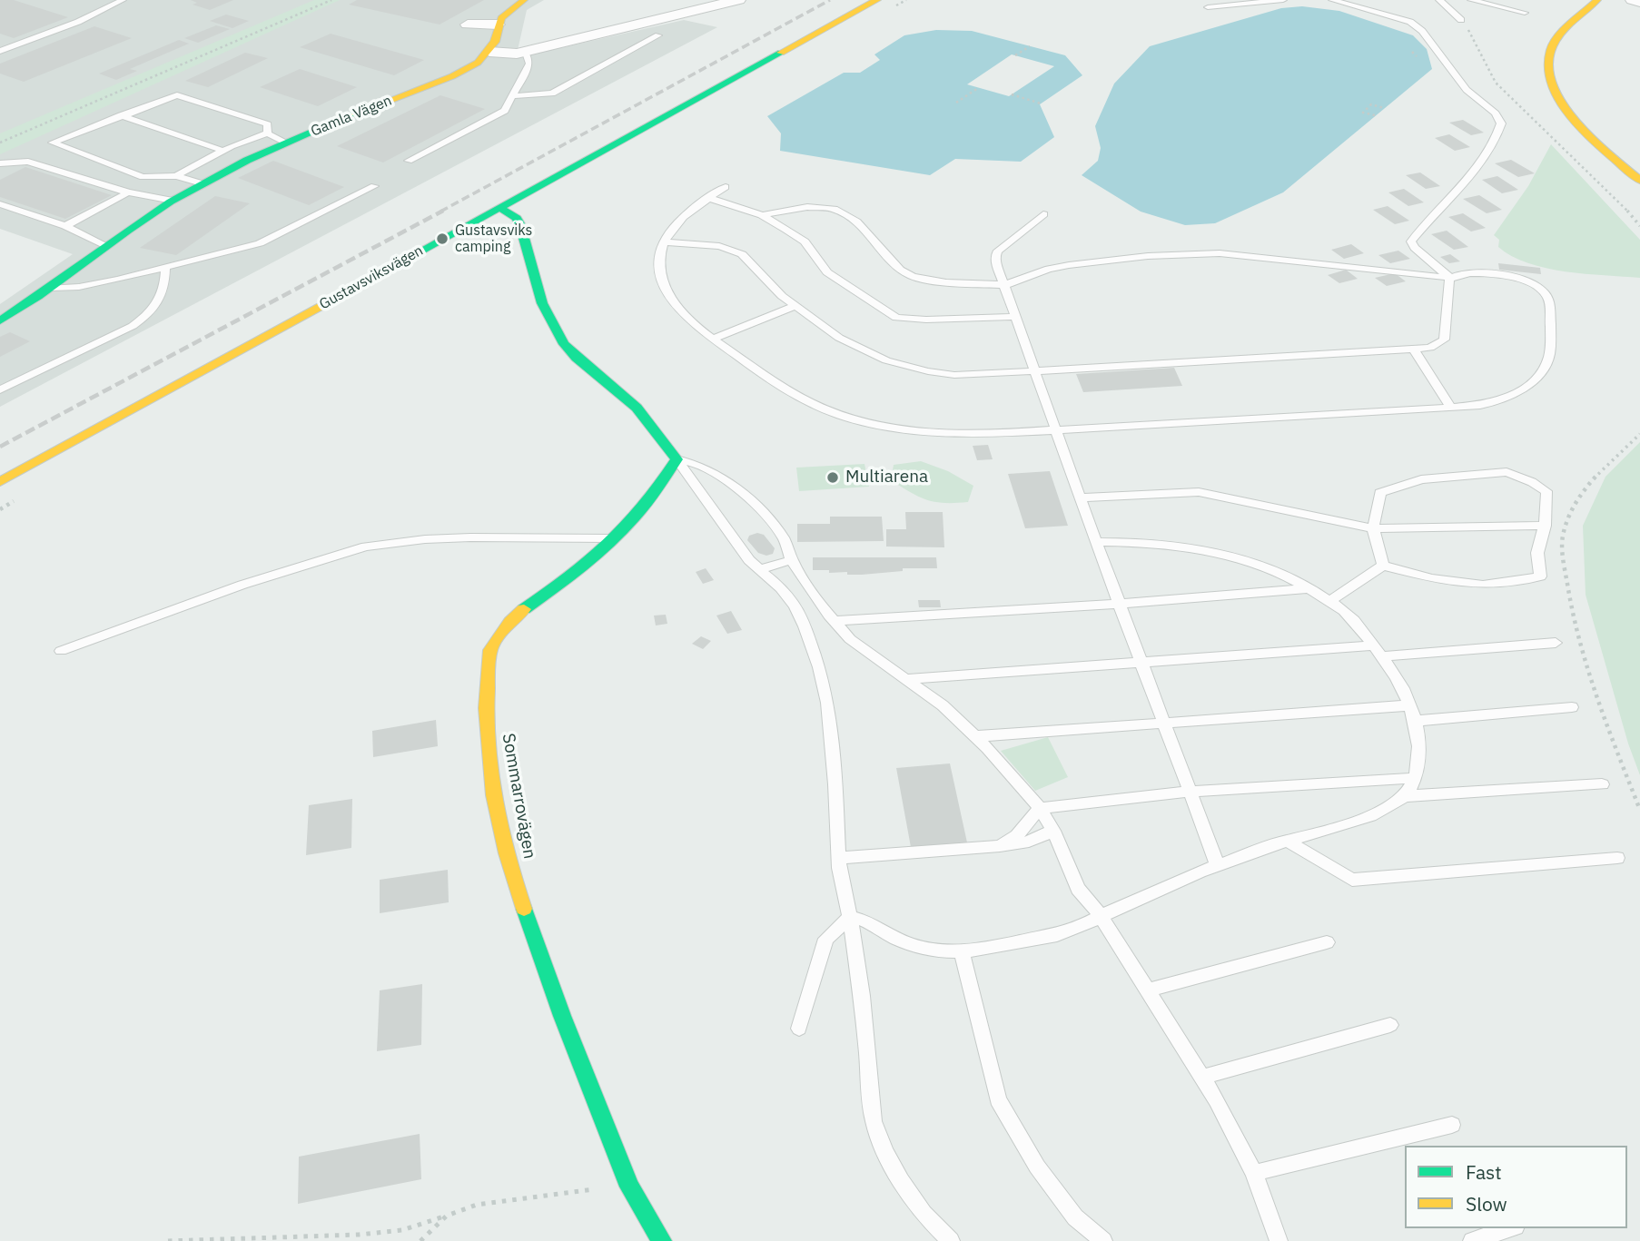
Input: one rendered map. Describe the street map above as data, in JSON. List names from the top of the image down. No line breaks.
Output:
{"streets":{"street":["Gamla Vägen","Gustavsviksvägen","Sommarrovägen"]},"places":["Gustavsviks camping","Multiarena"],"legend":["Fast","Slow"]}
